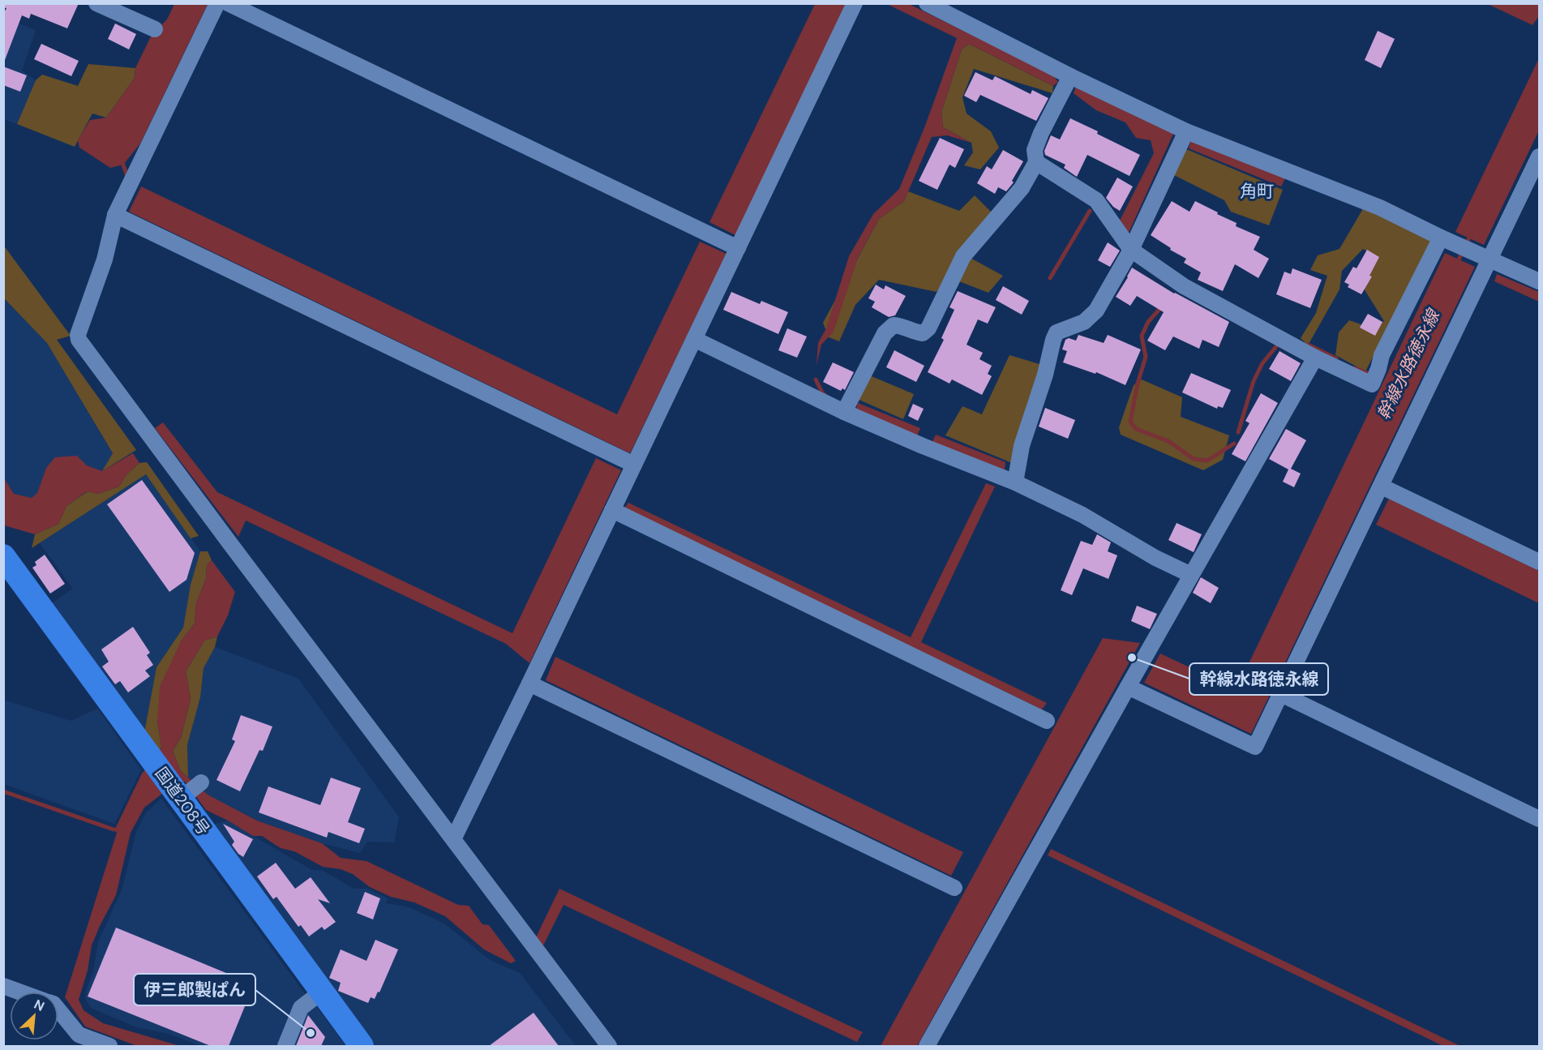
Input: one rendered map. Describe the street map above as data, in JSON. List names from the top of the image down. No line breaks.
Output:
{"streets":{"highway":["国道208号"]},"districts":["角町"],"water":["幹線水路徳永線"],"places":["幹線水路徳永線","伊三郎製ぱん"],"north":"top right"}
